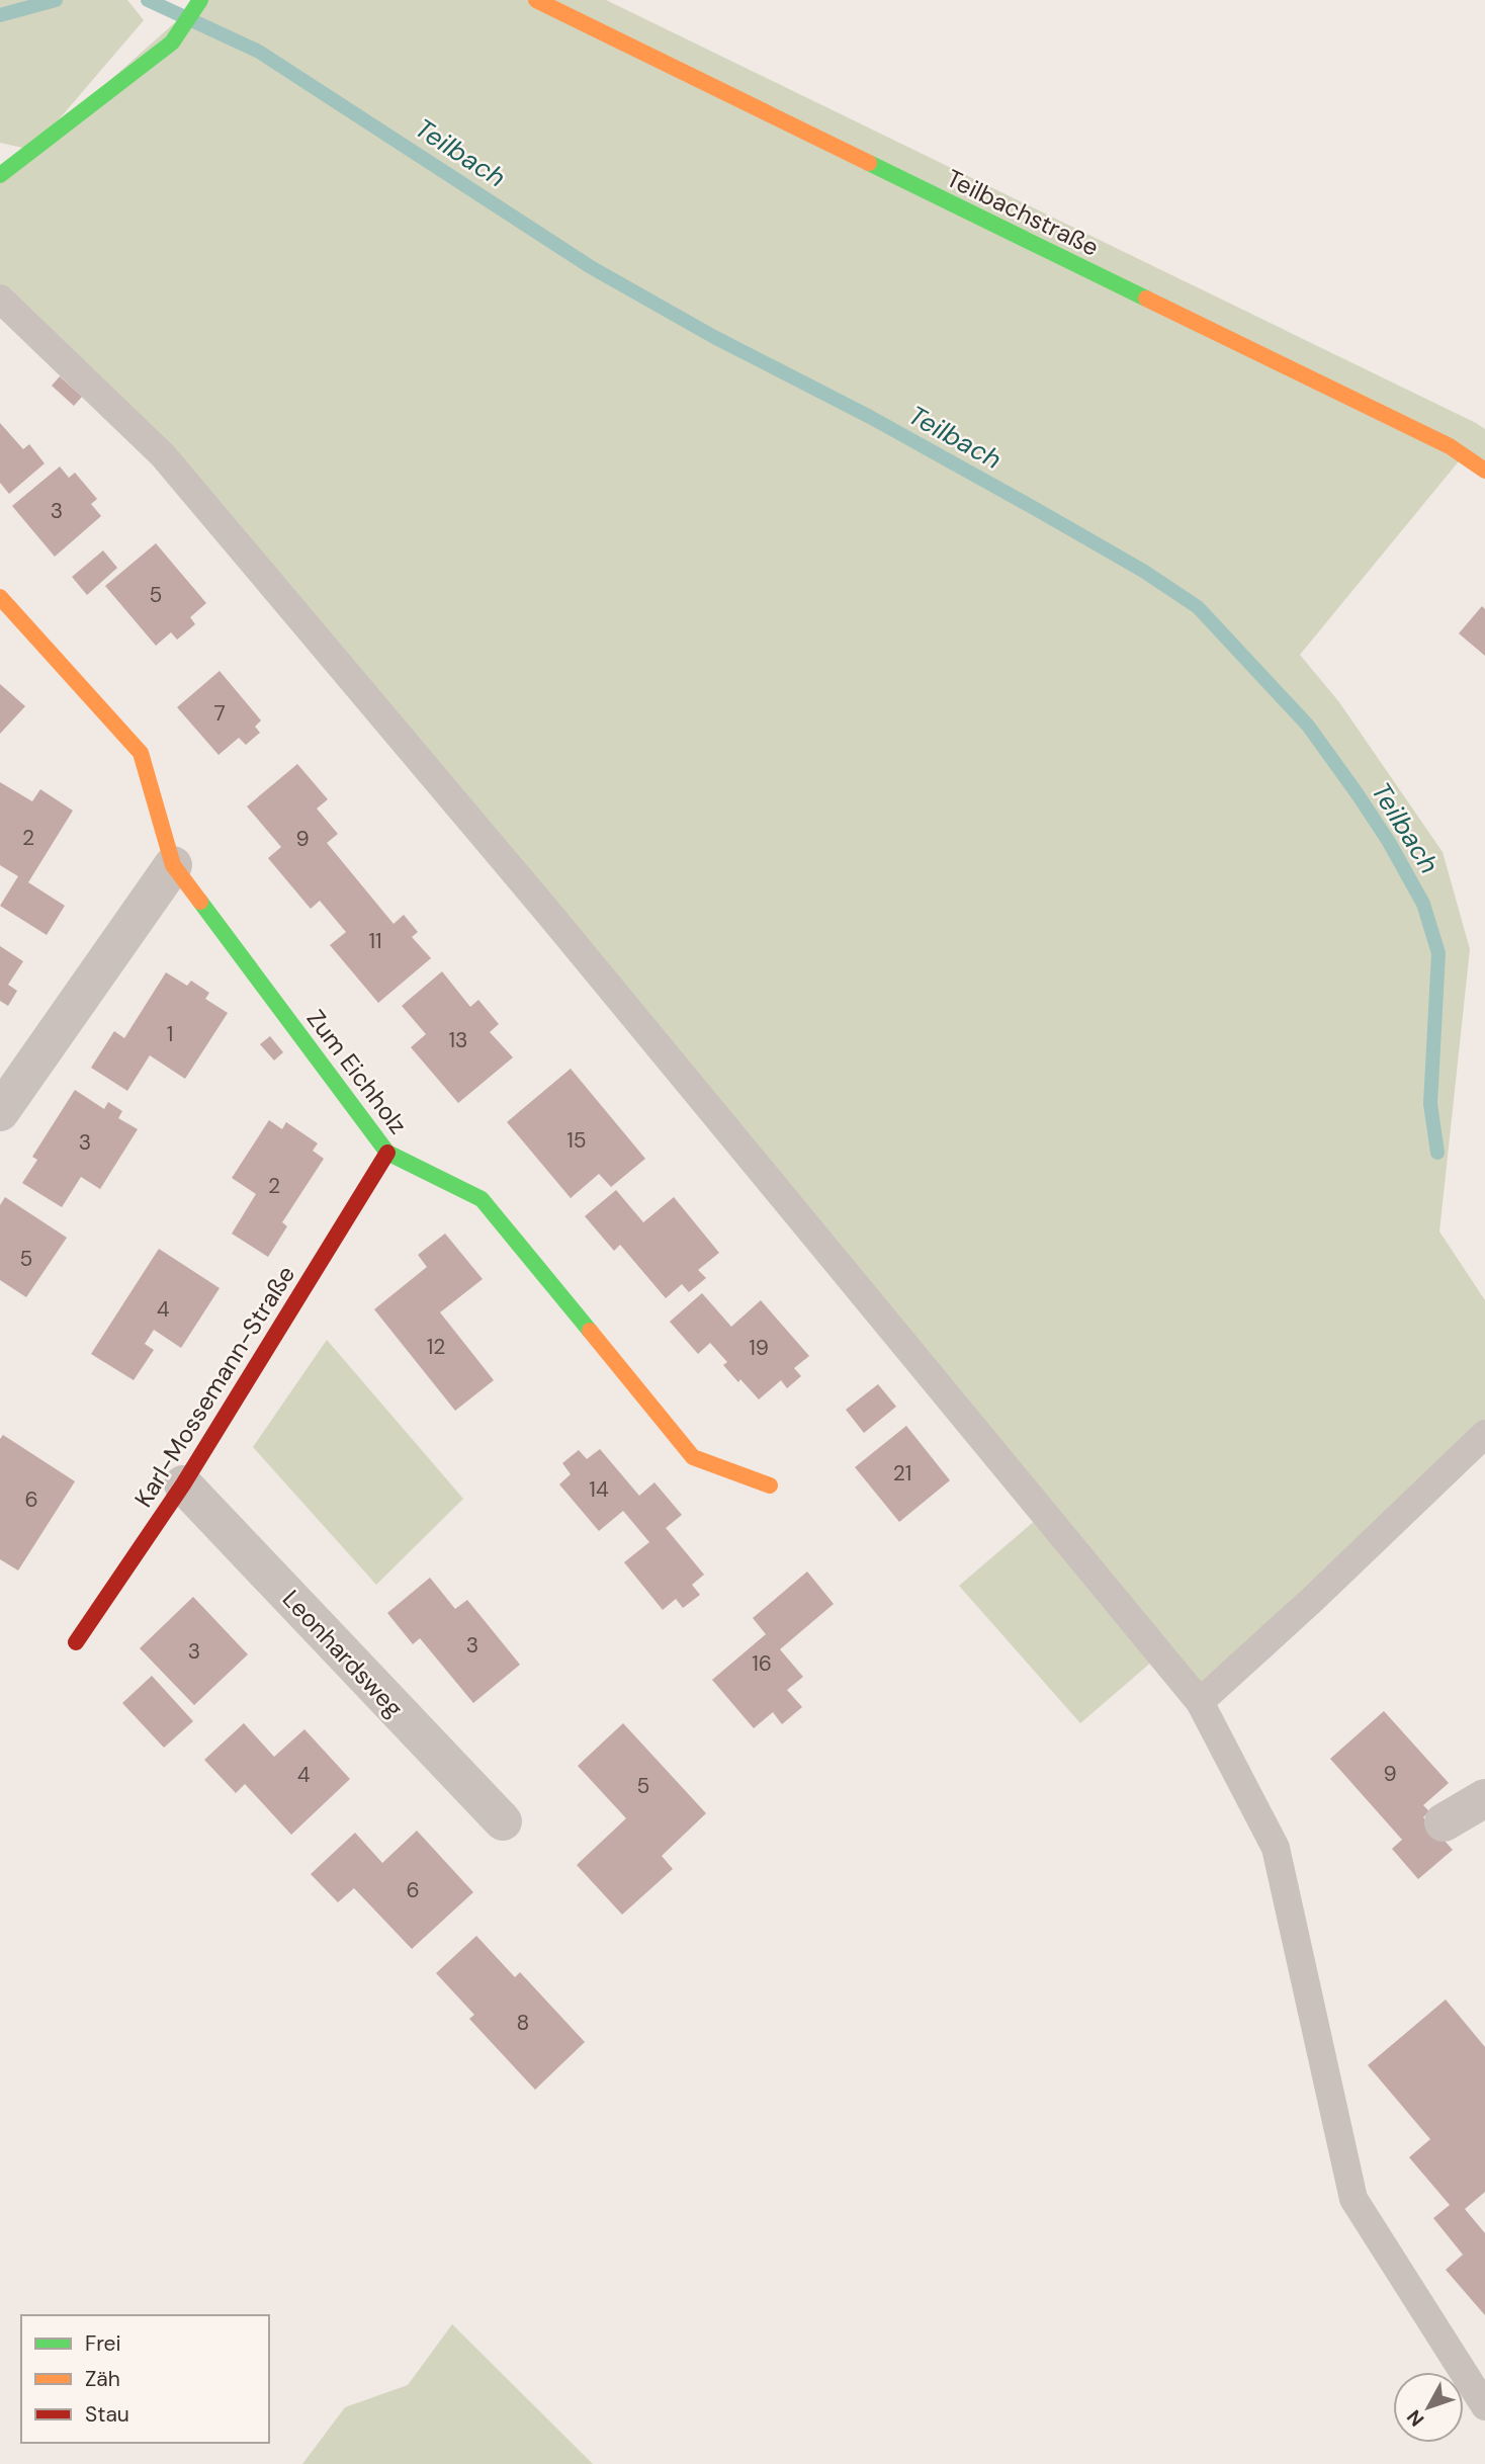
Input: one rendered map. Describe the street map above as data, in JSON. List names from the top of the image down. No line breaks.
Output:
{"streets":{"street":["Teilbachstraße","Zum Eichholz","Karl-Mossemann-Straße","Leonhardsweg"]},"crossings":[["Zum Eichholz","Karl-Mossemann-Straße"],["Karl-Mossemann-Straße","Leonhardsweg"]],"water":["Teilbach"],"house_numbers":["3","5","7","2","9","11","1","13","15","3","2","5","4","12","19","21","14","6","3","3","16","9","4","5","6","8"],"legend":["Frei","Zäh","Stau"],"north":"bottom left"}
